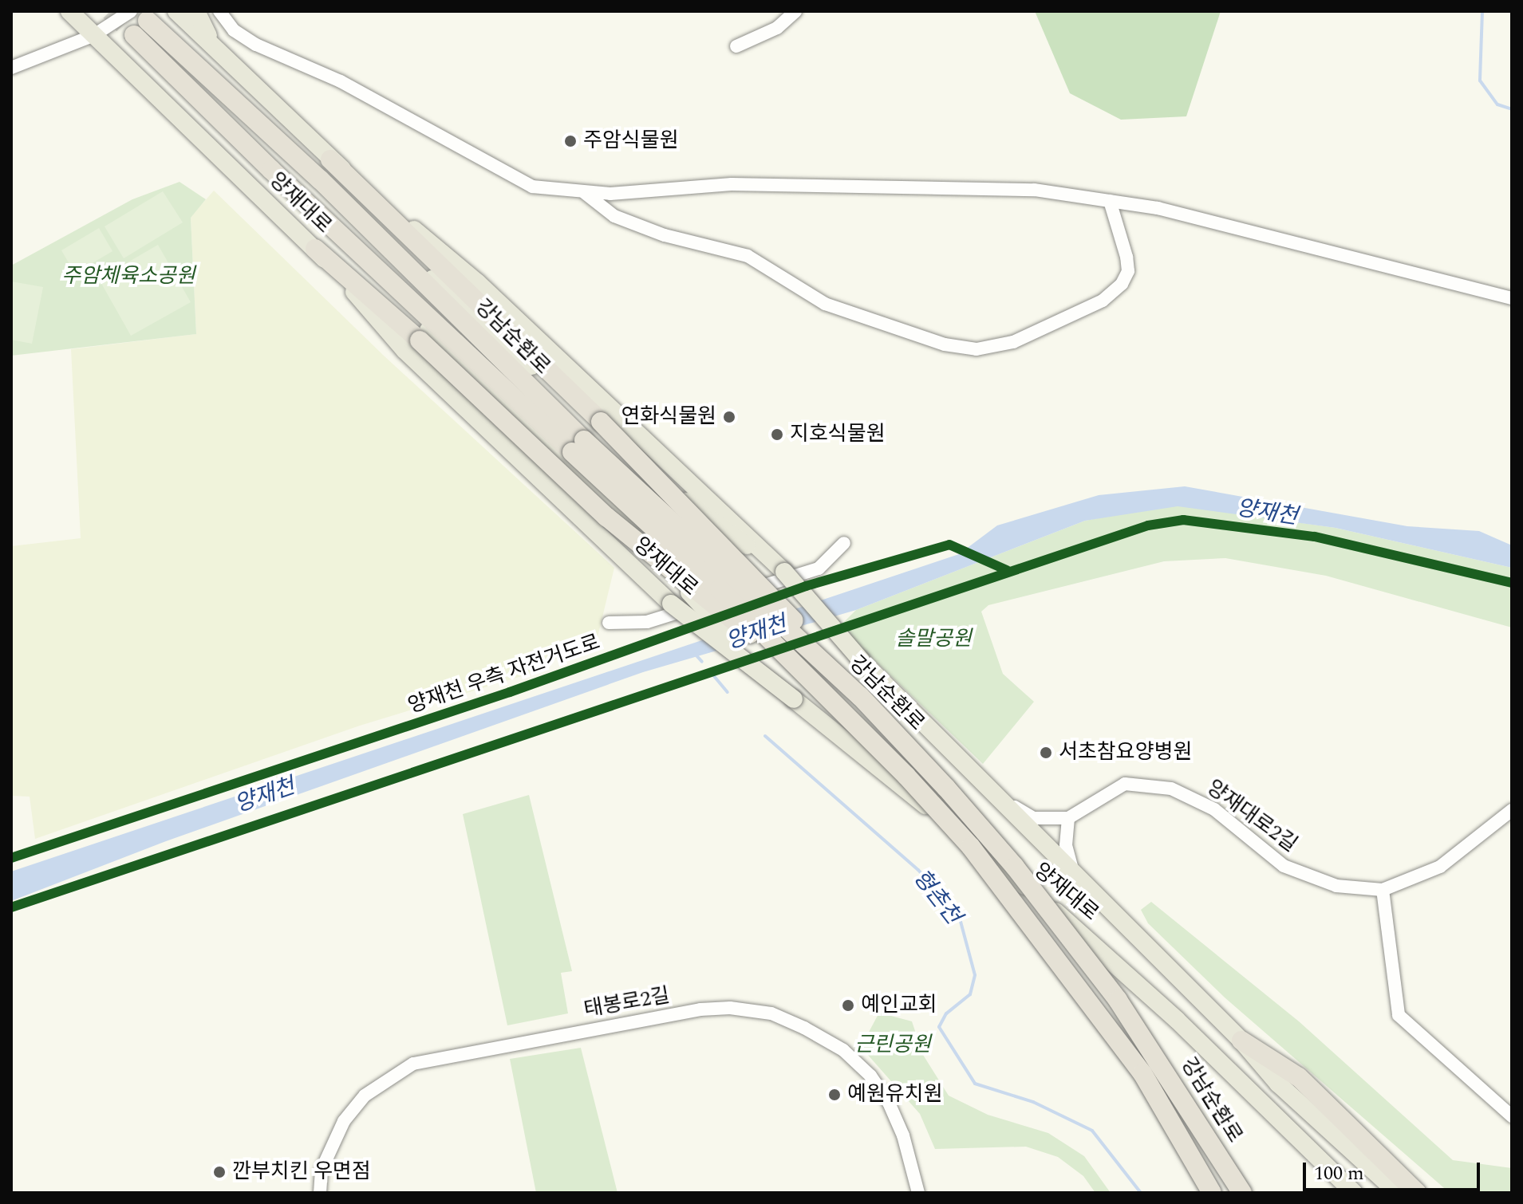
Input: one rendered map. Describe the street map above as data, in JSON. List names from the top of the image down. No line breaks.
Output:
{"streets":{"highway":["양재대로","강남순환로"],"street":["양재대로2길","태봉로2길"],"cycle path":["양재천 우측 자전거도로"]},"crossings":[["양재대로","강남순환로"]],"water":["양재천","형촌천"],"parks":["주암체육소공원","솔말공원","근린공원"],"places":["주암식물원","연화식물원","지호식물원","서초참요양병원","예인교회","예원유치원","깐부치킨 우면점"],"scale_bar":"100 m"}
